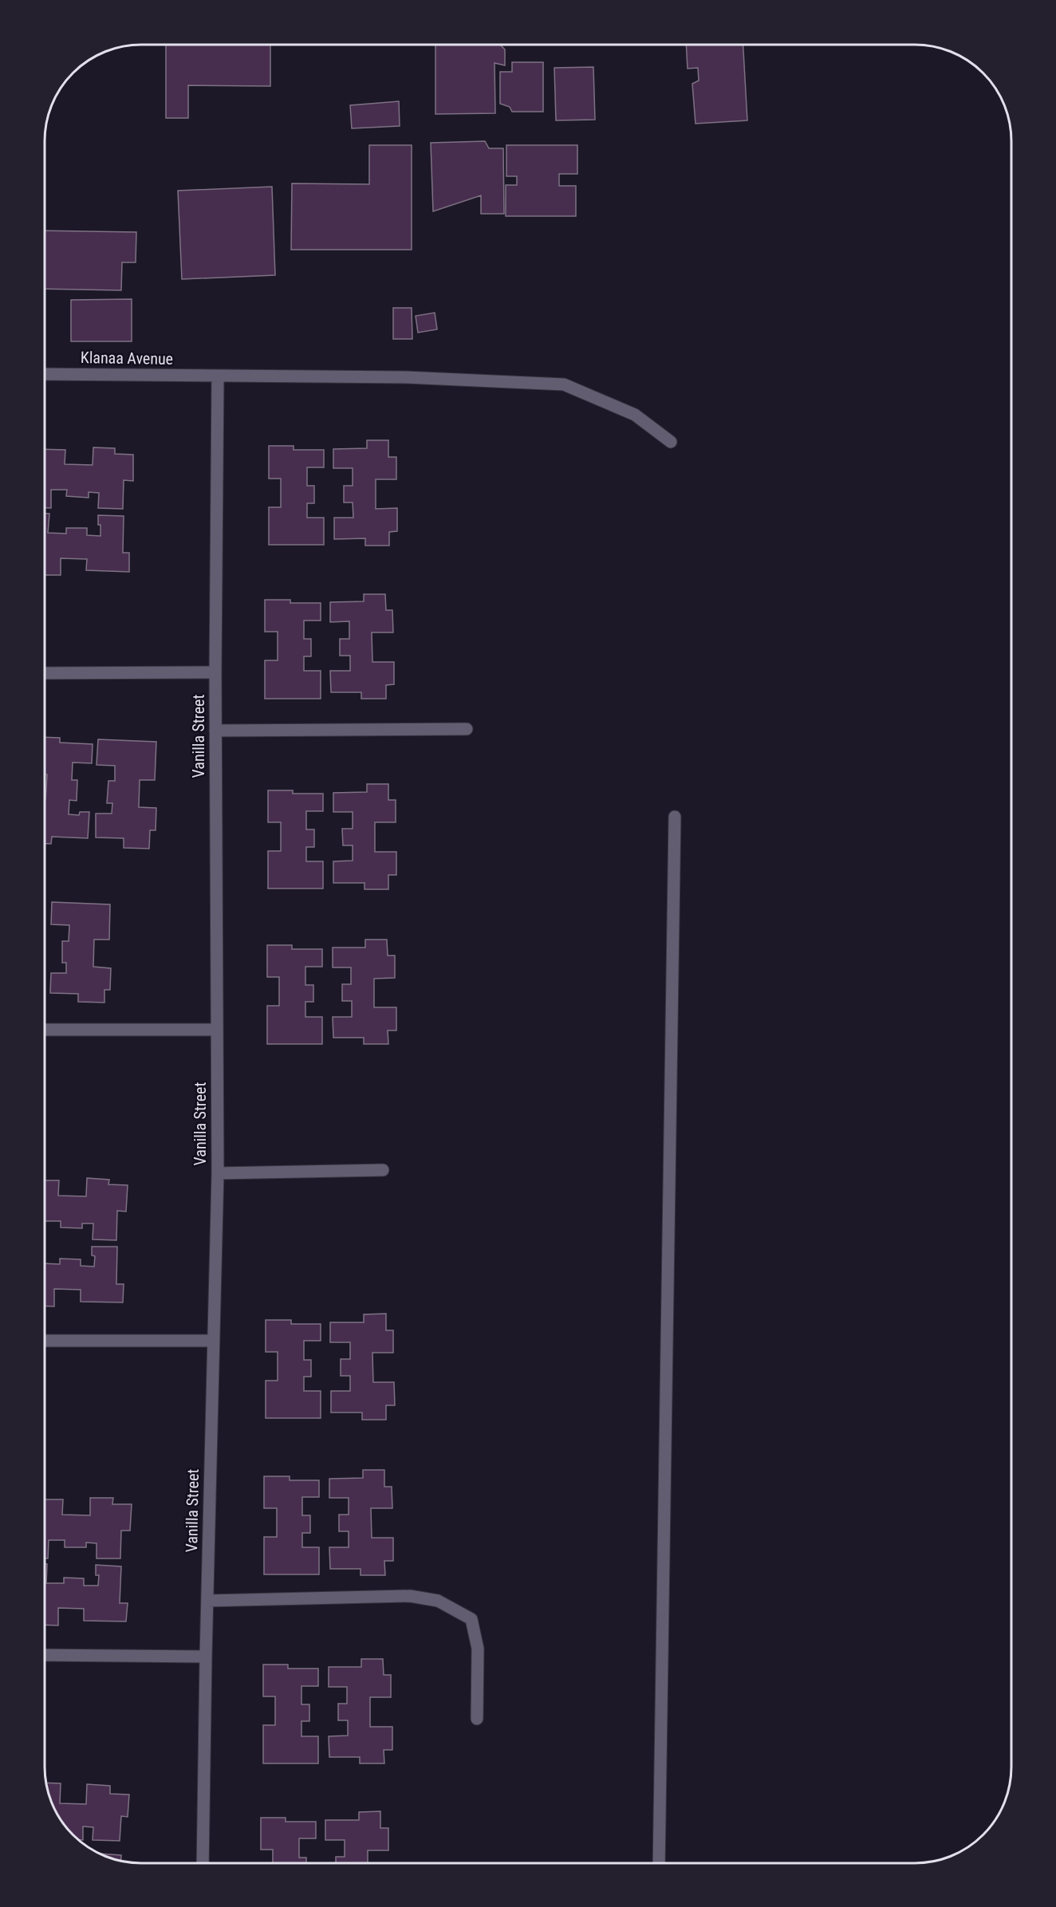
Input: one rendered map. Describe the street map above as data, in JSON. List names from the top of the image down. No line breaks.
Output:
{"streets":{"street":["Klanaa Avenue","Vanilla Street"]},"crossings":[["Klanaa Avenue","Vanilla Street"]]}
